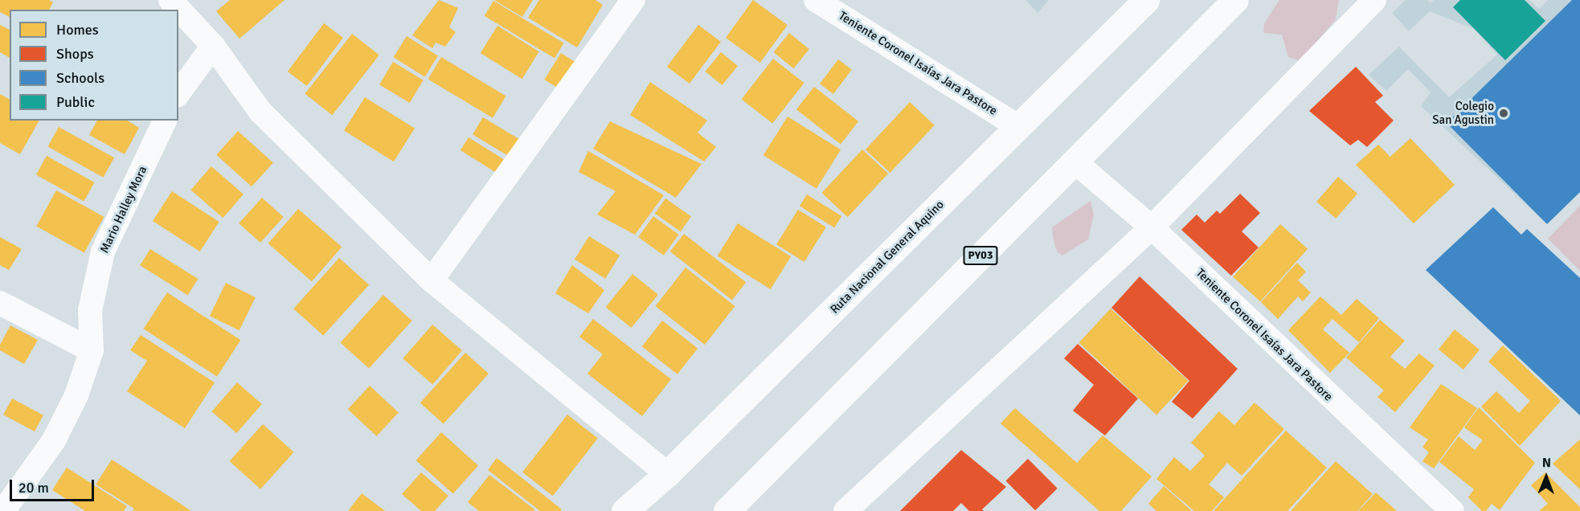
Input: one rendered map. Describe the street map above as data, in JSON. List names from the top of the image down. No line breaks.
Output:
{"streets":{"highway":["PY03","Ruta Nacional General Aquino"],"street":["Teniente Coronel Isaías Jara Pastore","Mario Halley Mora"]},"crossings":[["Teniente Coronel Isaías Jara Pastore","PY03"],["Teniente Coronel Isaías Jara Pastore","Ruta Nacional General Aquino"]],"places":["Colegio San Agustin"],"legend":["Homes","Shops","Schools","Public"],"scale_bar":"20 m","north":"top"}
